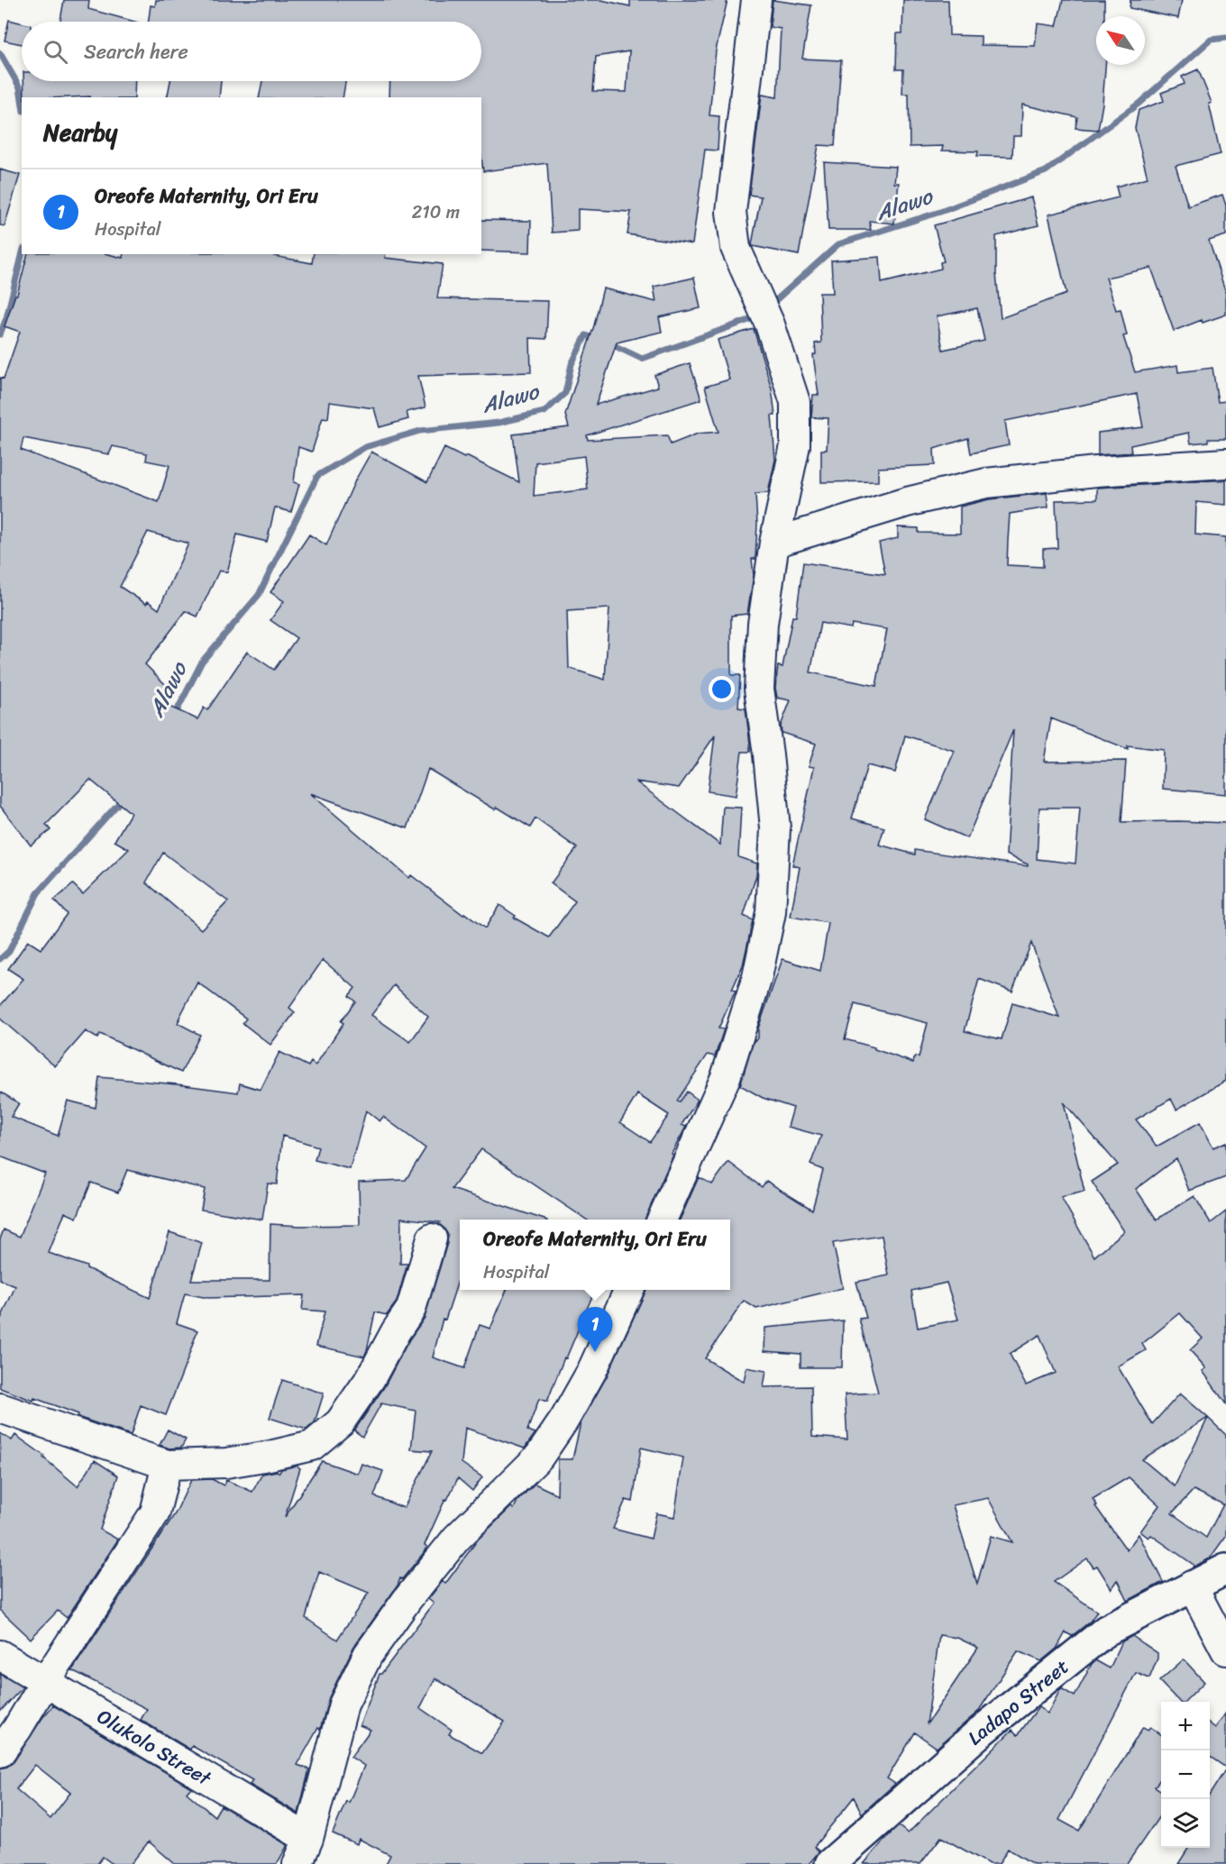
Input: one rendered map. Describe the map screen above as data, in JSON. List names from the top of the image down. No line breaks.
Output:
{"streets":{"main road":["Ladapo Street"],"street":["Olukolo Street"]},"water":["Alawo"],"north":"top left","page":{"search":"Search here","heading":"Nearby","list":[{"mark":"1","name":"Oreofe Maternity, Ori Eru","note":"Hospital","value":"210 m"}],"popup":["Oreofe Maternity, Ori Eru","Hospital"],"pins":"1","map_buttons":["+","−"]}}
